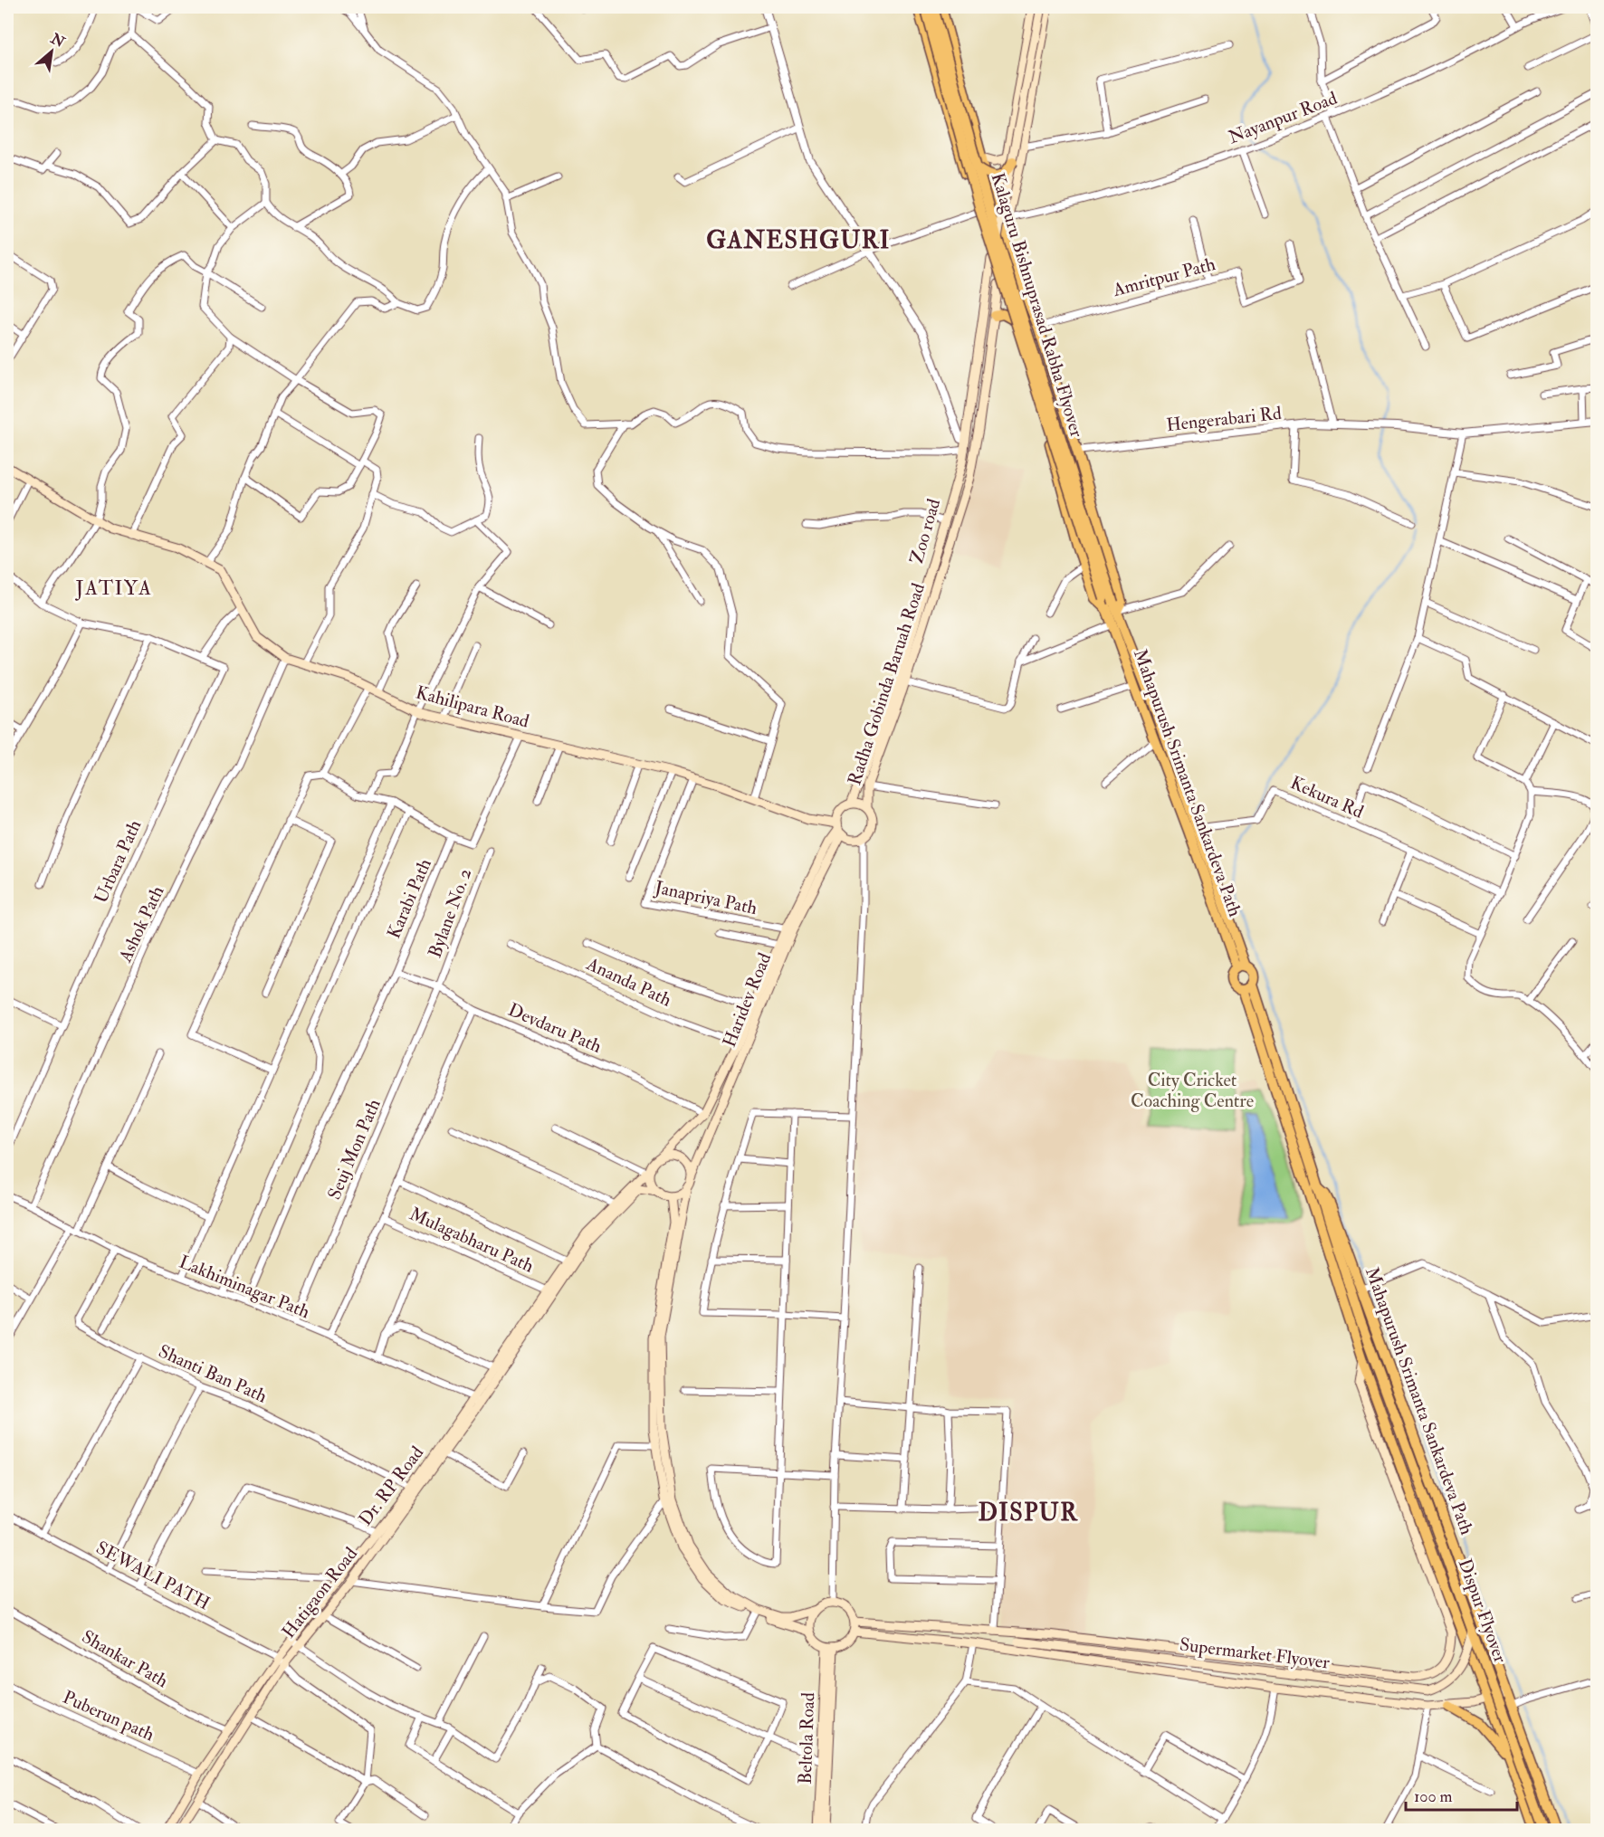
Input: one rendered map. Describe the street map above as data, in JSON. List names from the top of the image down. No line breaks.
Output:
{"streets":{"main road":["Kalaguru Bishnuprasad Rabha Flyover","Zoo road","Radha Gobinda Baruah Road","Kahilipara Road","Mahapurush Srimanta Sankardeva Path","Haridev Road","Dr. RP Road","Hatigaon Road","Dispur Flyover","Supermarket Flyover","Beltola Road"],"street":["Nayanpur Road","Amritpur Path","Hengerabari Rd","Kekura Rd","Urbara Path","Janapriya Path","Karabi Path","Bylane No. 2","Ashok Path","Ananda Path","Devdaru Path","Seuj Mon Path","Mulagabharu Path","Lakhiminagar Path","Shanti Ban Path","SEWALI PATH","Shankar Path","Puberun path"]},"crossings":[["Kalaguru Bishnuprasad Rabha Flyover","Mahapurush Srimanta Sankardeva Path"],["Zoo road","Radha Gobinda Baruah Road"],["Zoo road","Kahilipara Road"],["Zoo road","Haridev Road"],["Radha Gobinda Baruah Road","Kahilipara Road"],["Radha Gobinda Baruah Road","Haridev Road"],["Kahilipara Road","Janapriya Path"],["Kahilipara Road","Ashok Path"],["Kahilipara Road","Haridev Road"],["Mahapurush Srimanta Sankardeva Path","Kekura Rd"],["Mahapurush Srimanta Sankardeva Path","Dispur Flyover"],["Janapriya Path","Haridev Road"],["Karabi Path","Devdaru Path"],["Karabi Path","Lakhiminagar Path"],["Bylane No. 2","Devdaru Path"],["Bylane No. 2","Seuj Mon Path"],["Ashok Path","Lakhiminagar Path"],["Ananda Path","Haridev Road"],["Haridev Road","Devdaru Path"],["Haridev Road","Dr. RP Road"],["Haridev Road","Hatigaon Road"],["Devdaru Path","Seuj Mon Path"],["Seuj Mon Path","Lakhiminagar Path"],["Mulagabharu Path","Dr. RP Road"],["Lakhiminagar Path","Shanti Ban Path"],["Lakhiminagar Path","Dr. RP Road"],["Lakhiminagar Path","Hatigaon Road"],["Shanti Ban Path","Dr. RP Road"],["Dr. RP Road","SEWALI PATH"],["Dr. RP Road","Hatigaon Road"],["Dr. RP Road","Shankar Path"],["Dr. RP Road","Puberun path"],["SEWALI PATH","Hatigaon Road"],["Dispur Flyover","Supermarket Flyover"]],"districts":["GANESHGURI","JATIYA","DISPUR"],"parks":["City Cricket Coaching Centre"],"scale_bar":"100 m","north":"top right"}
